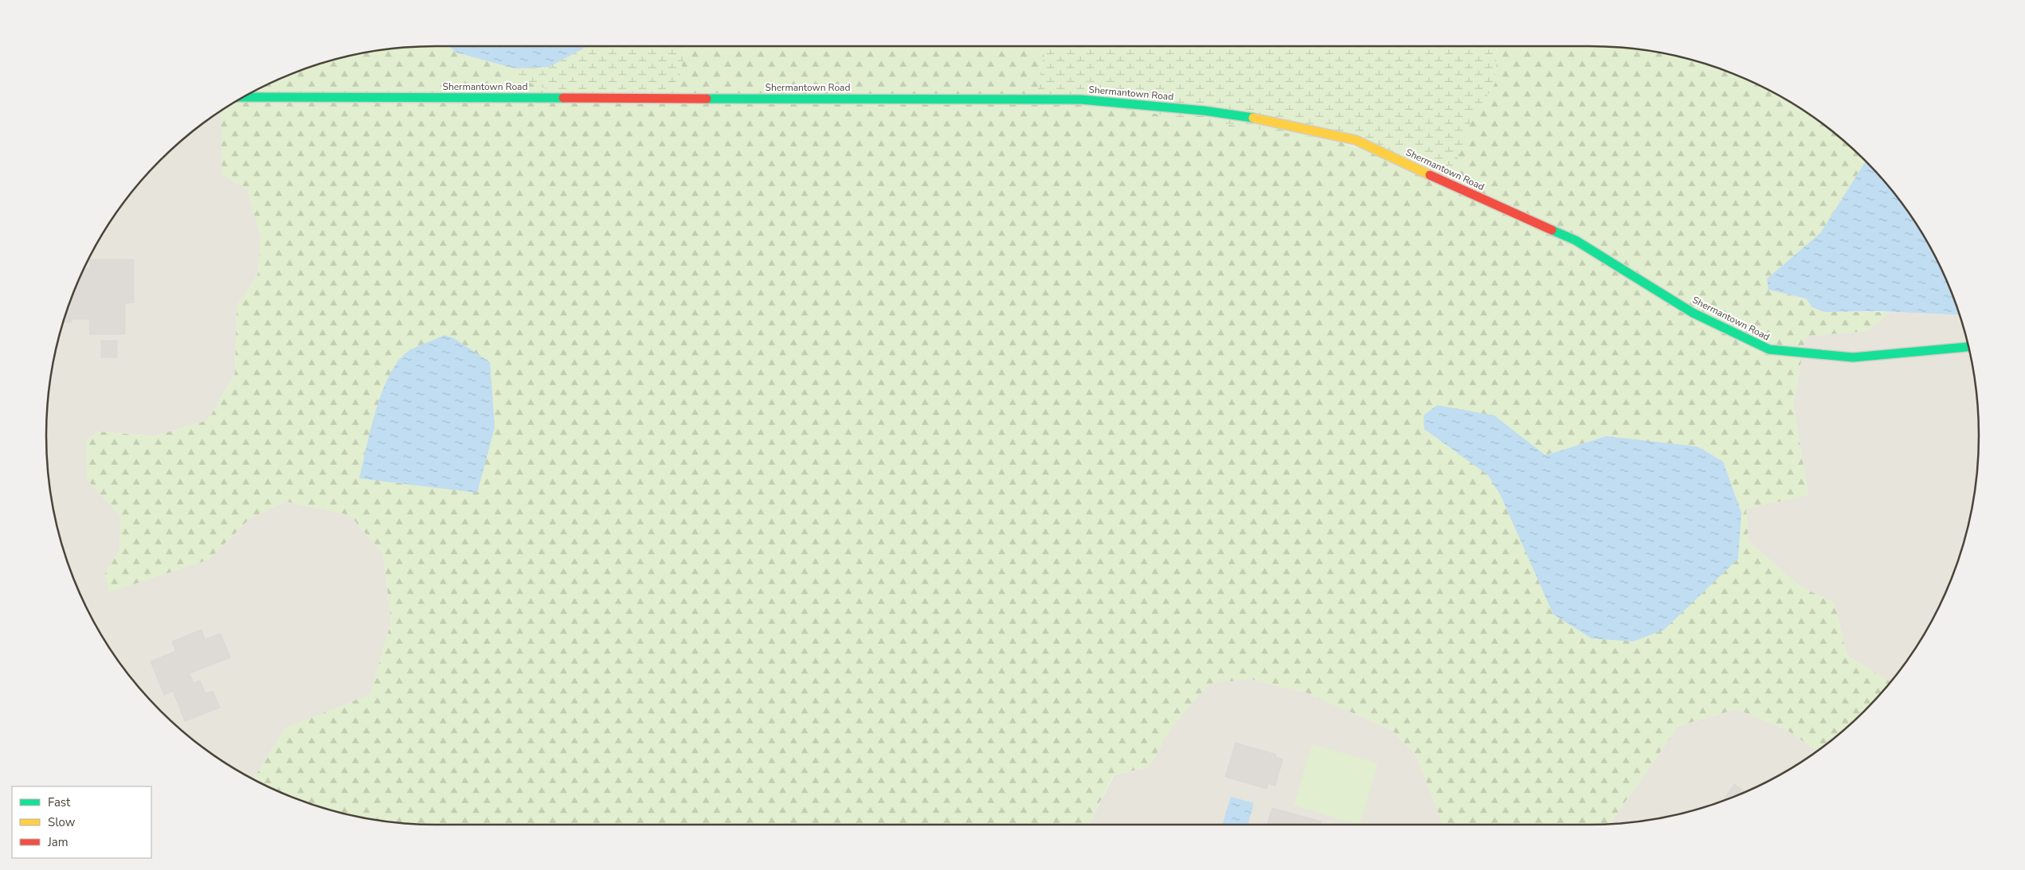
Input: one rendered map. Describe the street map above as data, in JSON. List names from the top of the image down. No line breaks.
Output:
{"streets":{"street":["Shermantown Road"]},"legend":["Fast","Slow","Jam"]}
